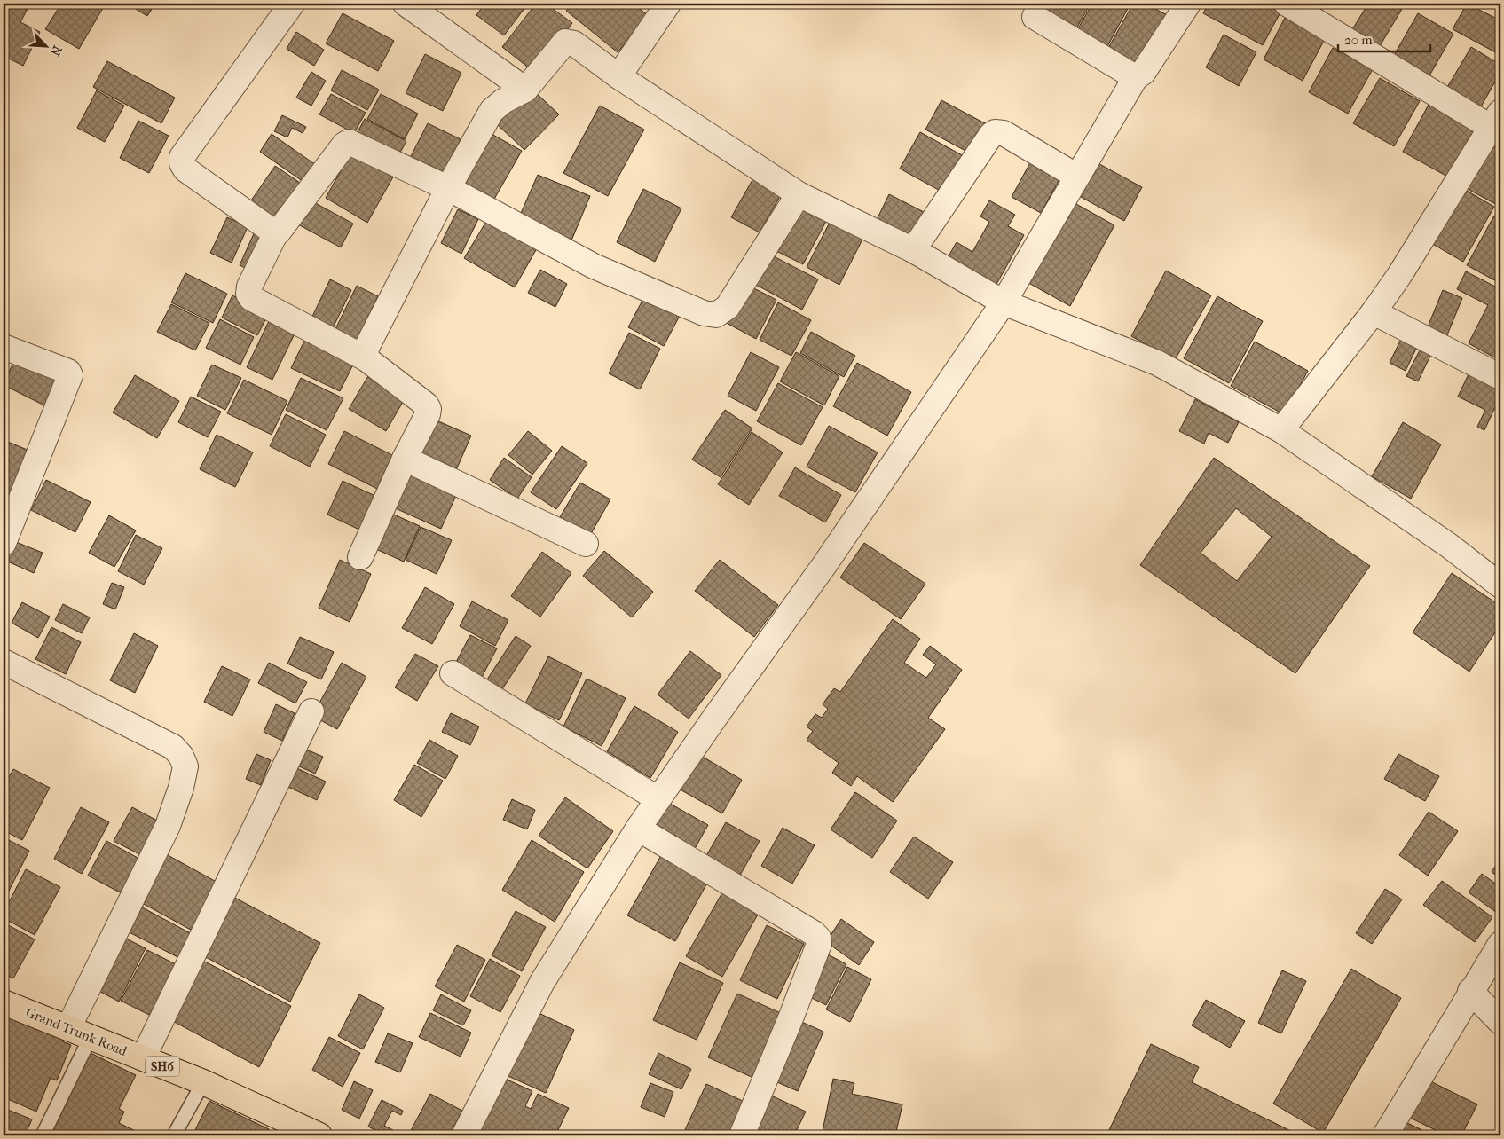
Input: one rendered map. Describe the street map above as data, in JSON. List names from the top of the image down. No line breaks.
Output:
{"streets":{"main road":["Grand Trunk Road","SH6"]},"scale_bar":"20 m","north":"bottom right"}
